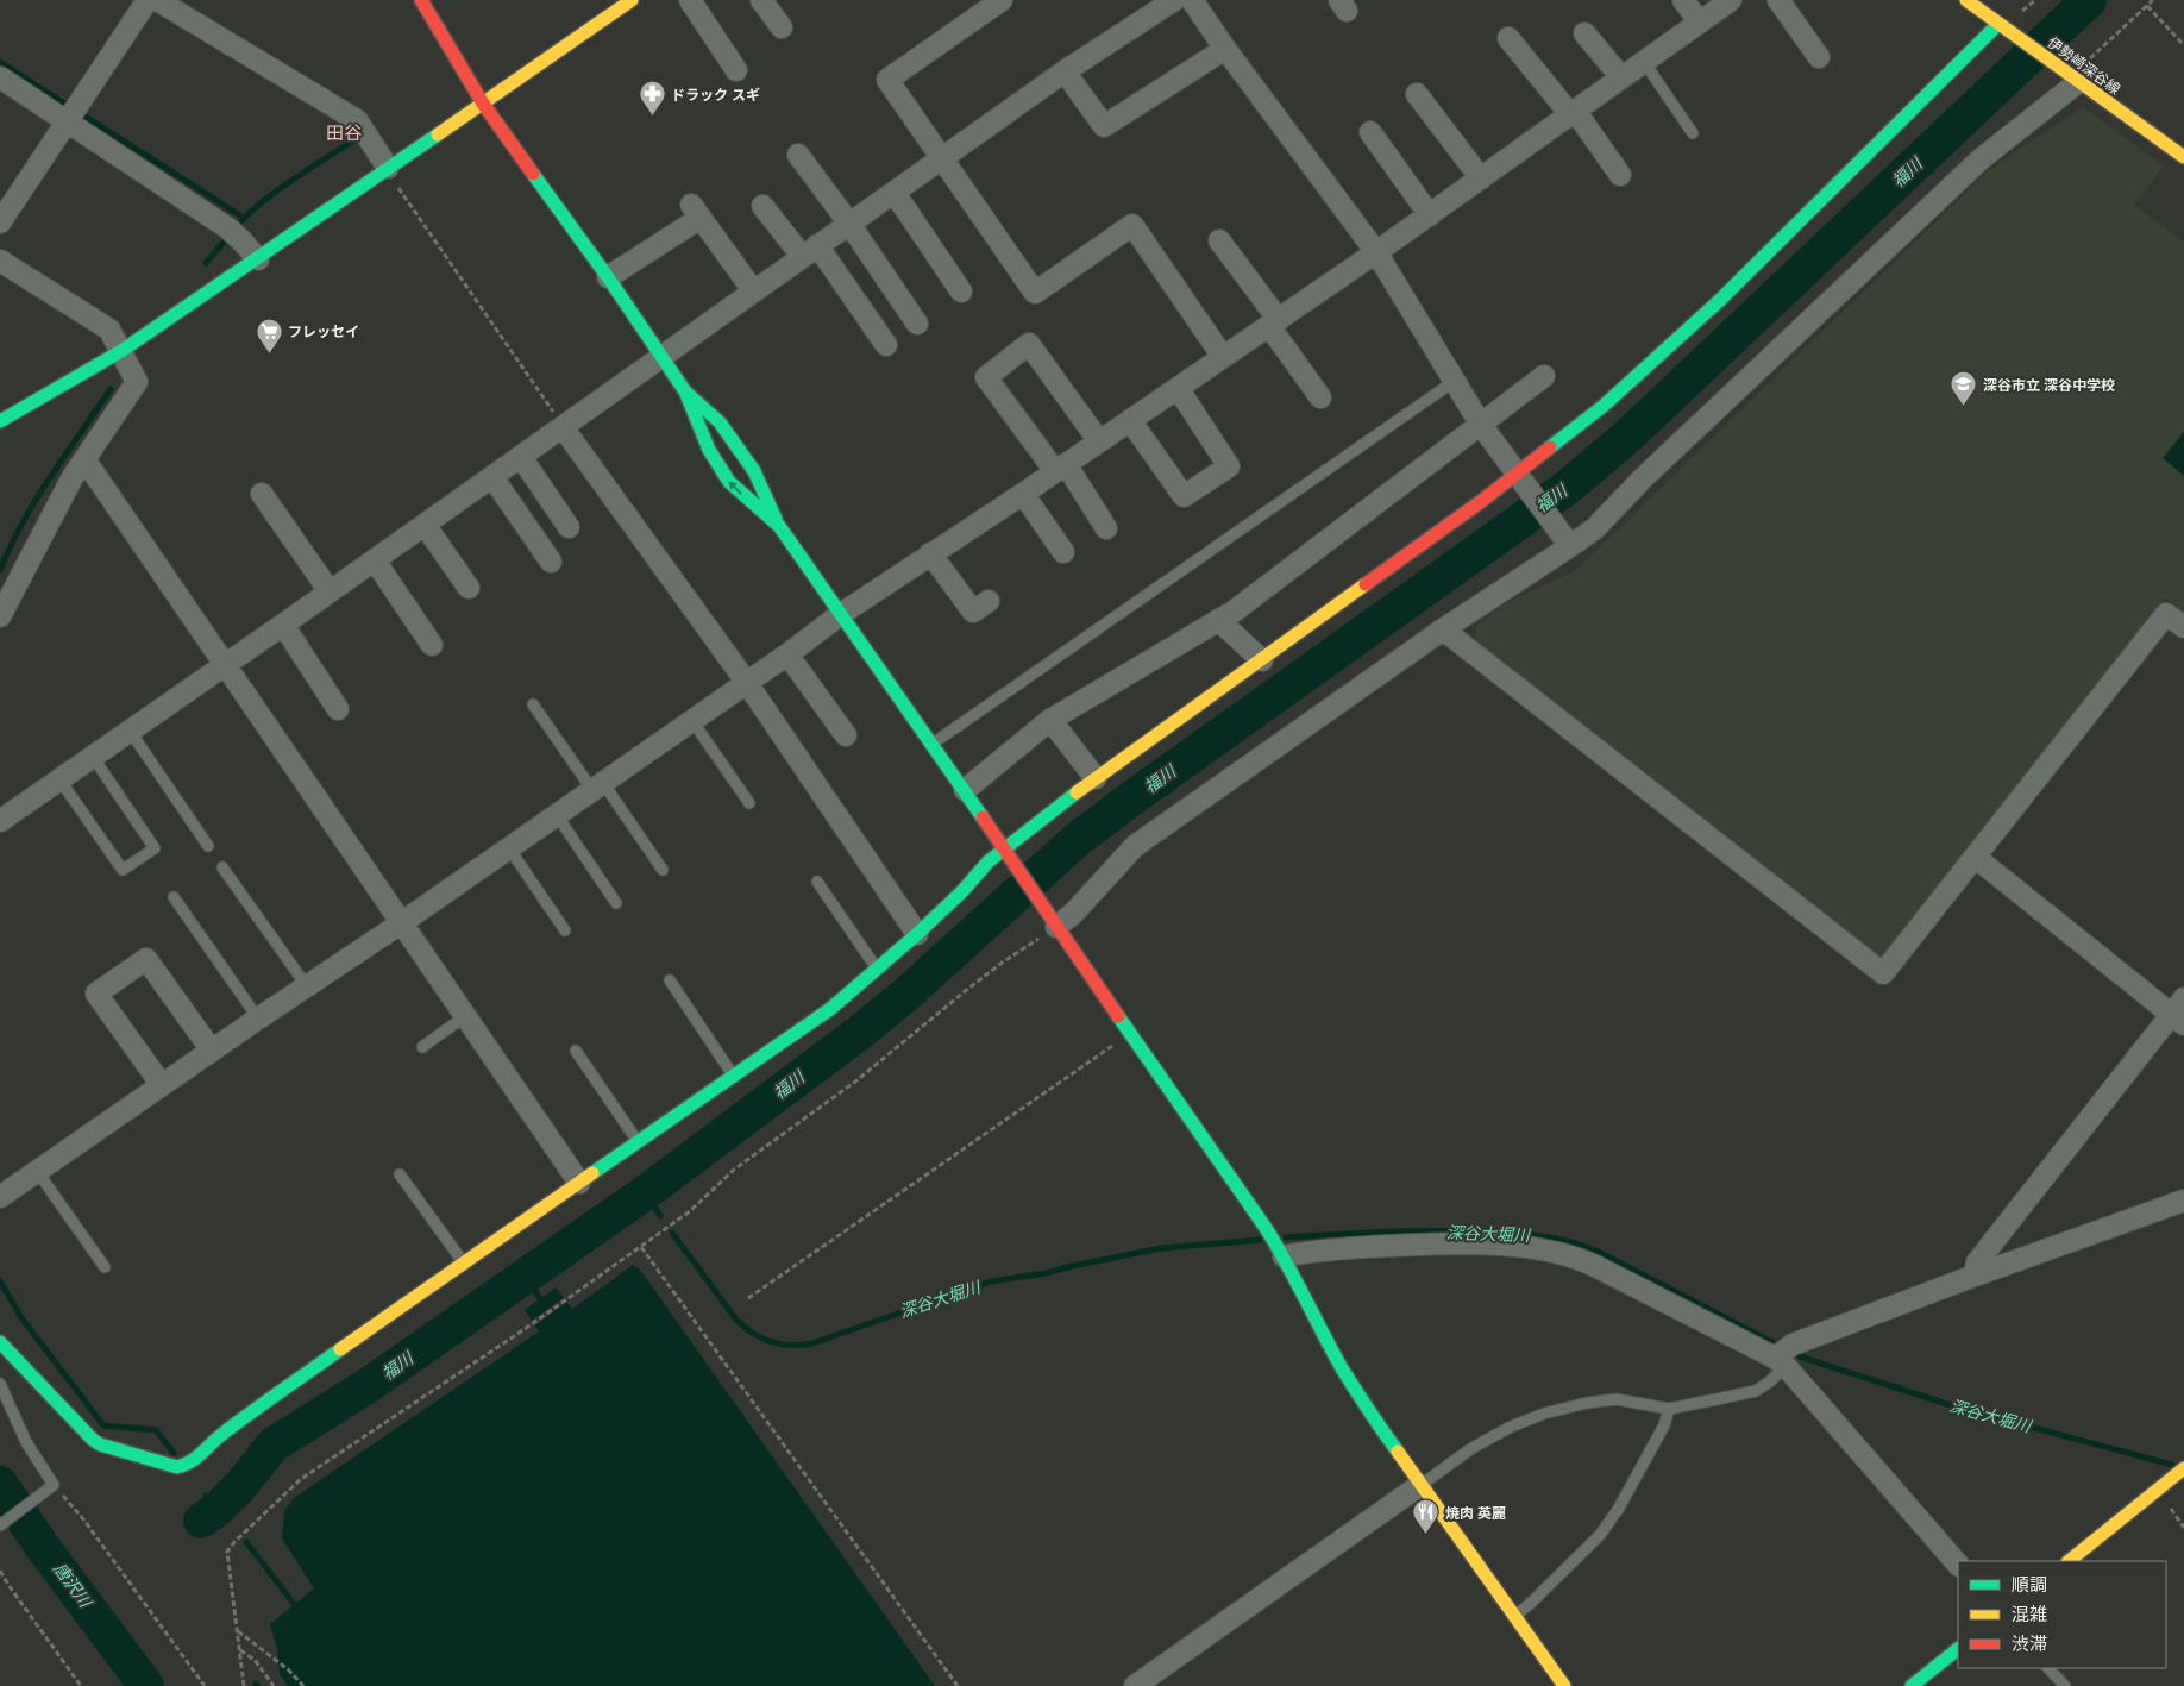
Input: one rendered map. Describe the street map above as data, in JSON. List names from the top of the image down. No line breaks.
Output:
{"streets":{"street":["伊勢崎深谷線"]},"districts":["田谷"],"water":["福川","深谷大堀川","唐沢川"],"places":{"pharmacy":["ドラック スギ"],"supermarket":["フレッセイ"],"school or university":["深谷市立 深谷中学校"],"restaurant":["焼肉 英麗"]},"legend":["順調","混雑","渋滞"]}
